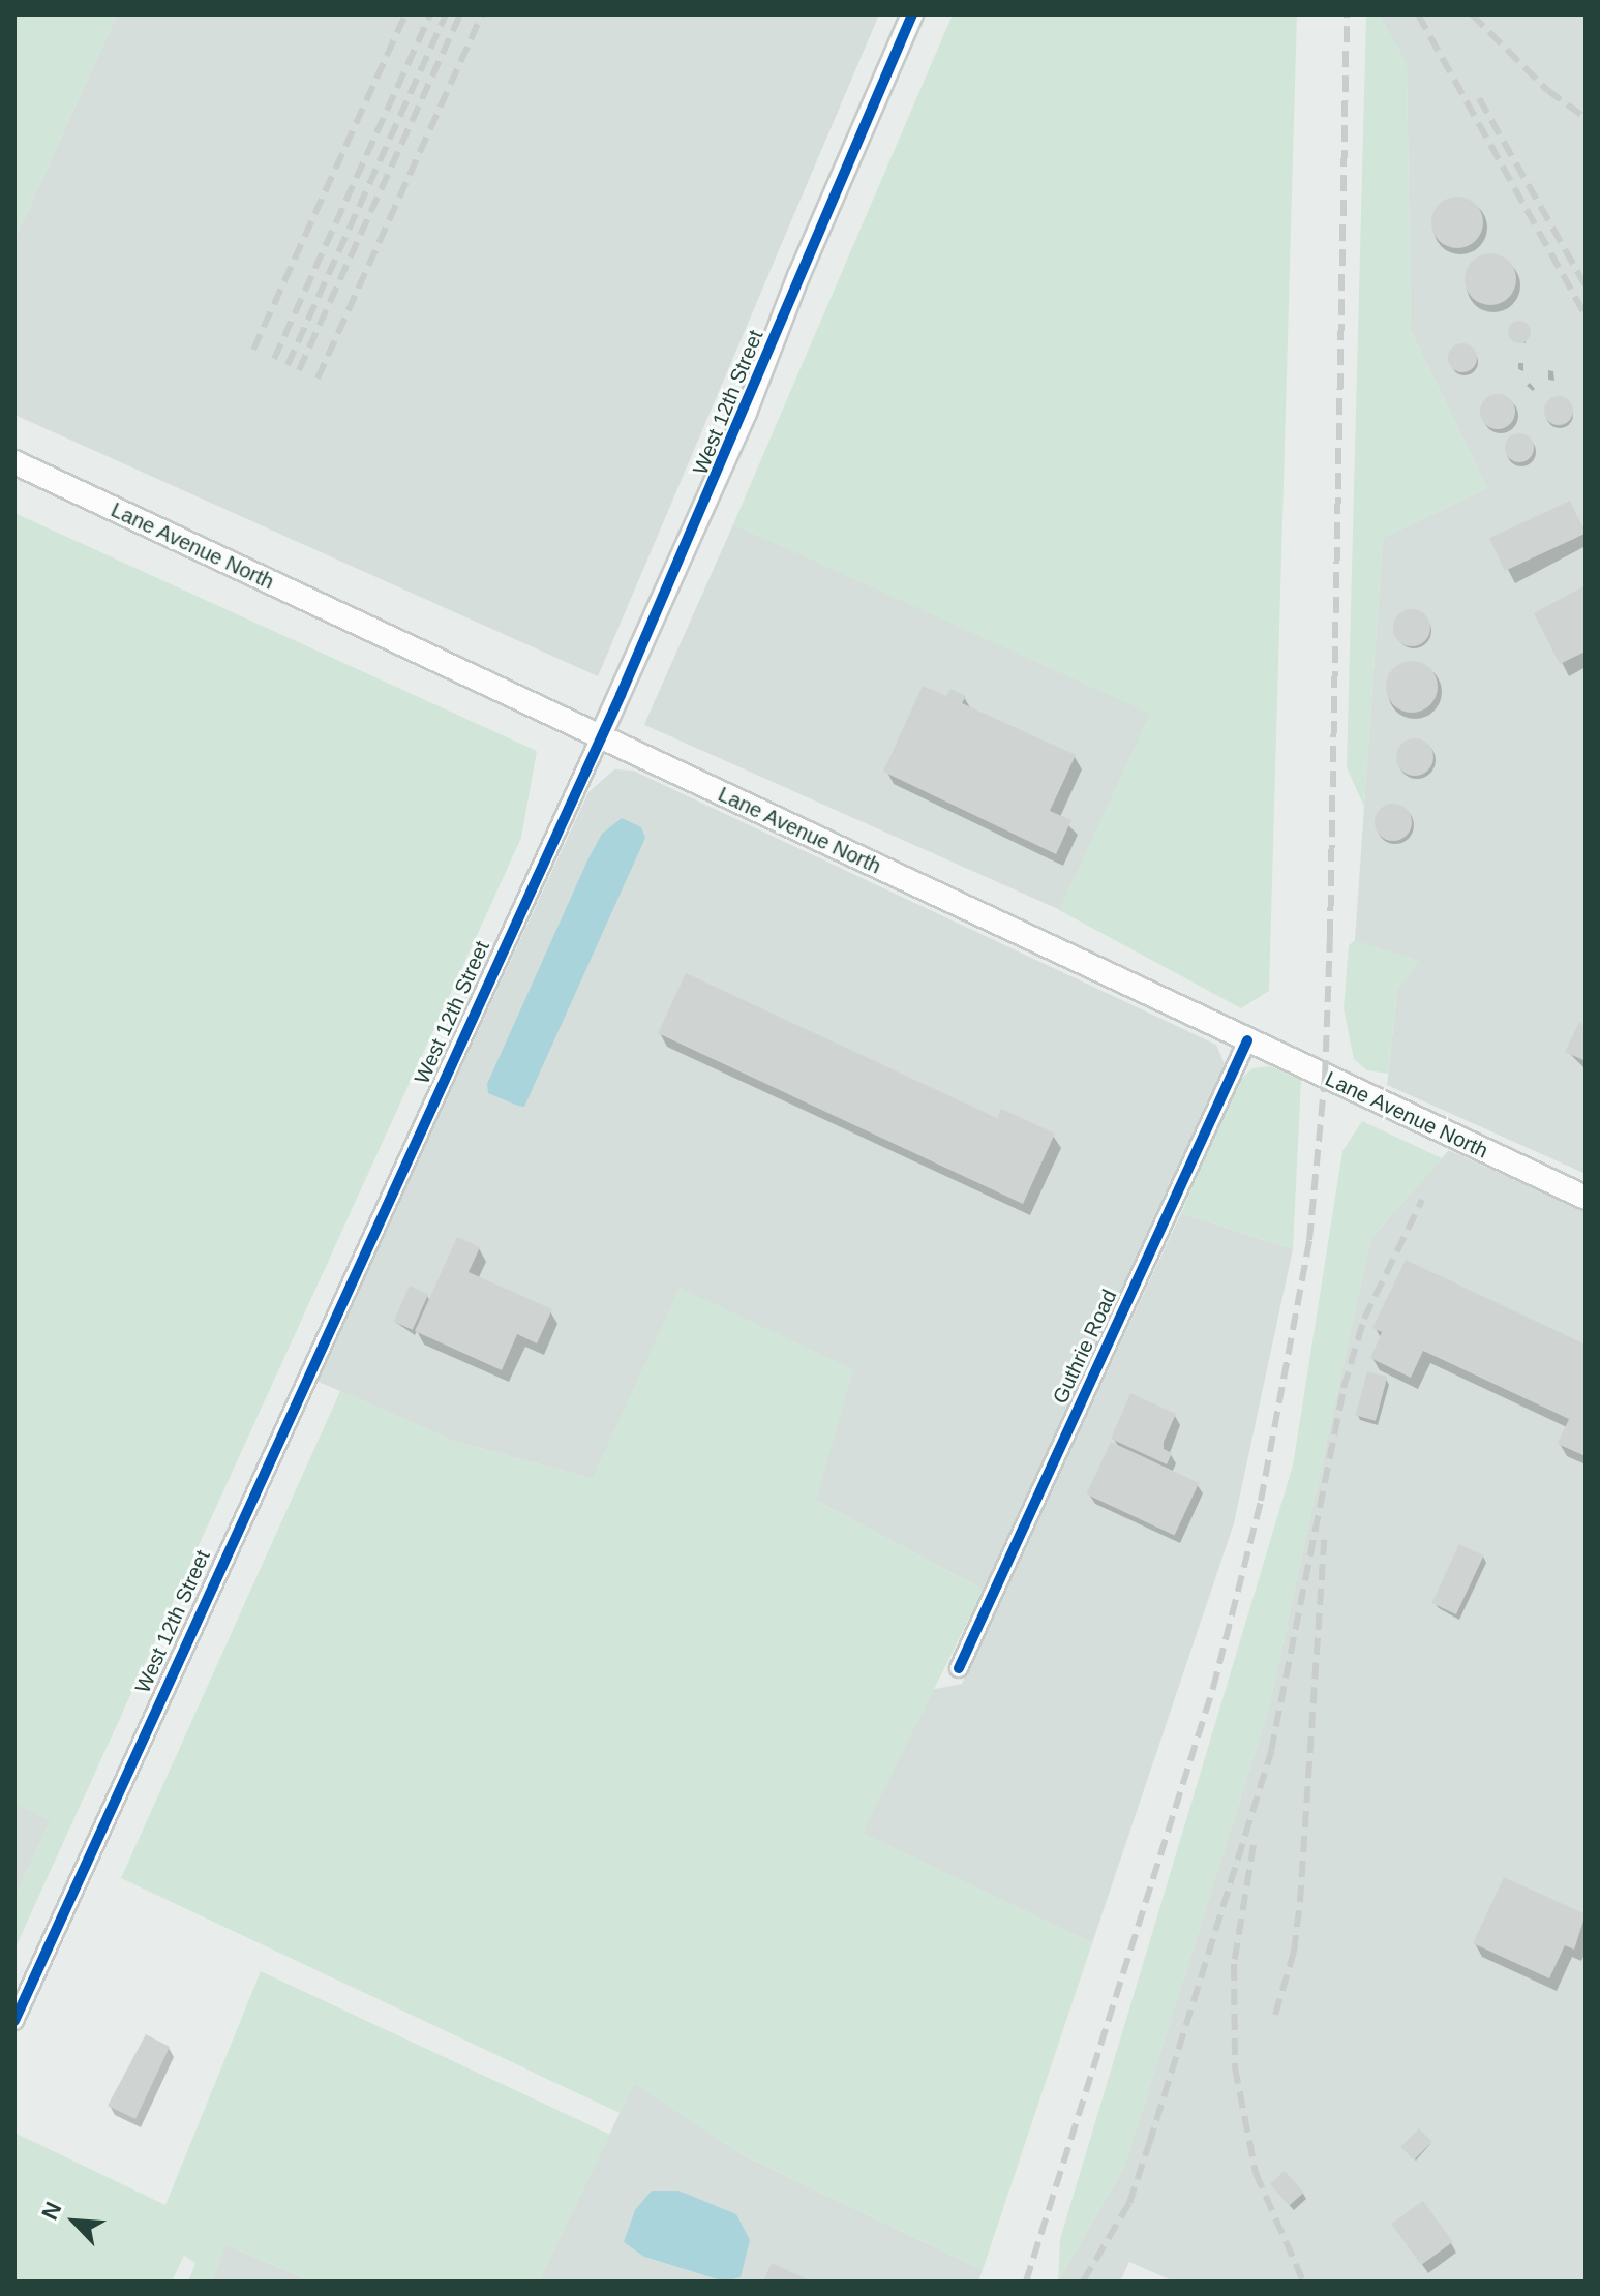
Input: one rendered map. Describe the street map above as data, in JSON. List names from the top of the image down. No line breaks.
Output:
{"streets":{"main road":["Lane Avenue North"],"street":["West 12th Street","Guthrie Road"]},"crossings":[["West 12th Street","Lane Avenue North"],["Lane Avenue North","Guthrie Road"]],"north":"top left"}
